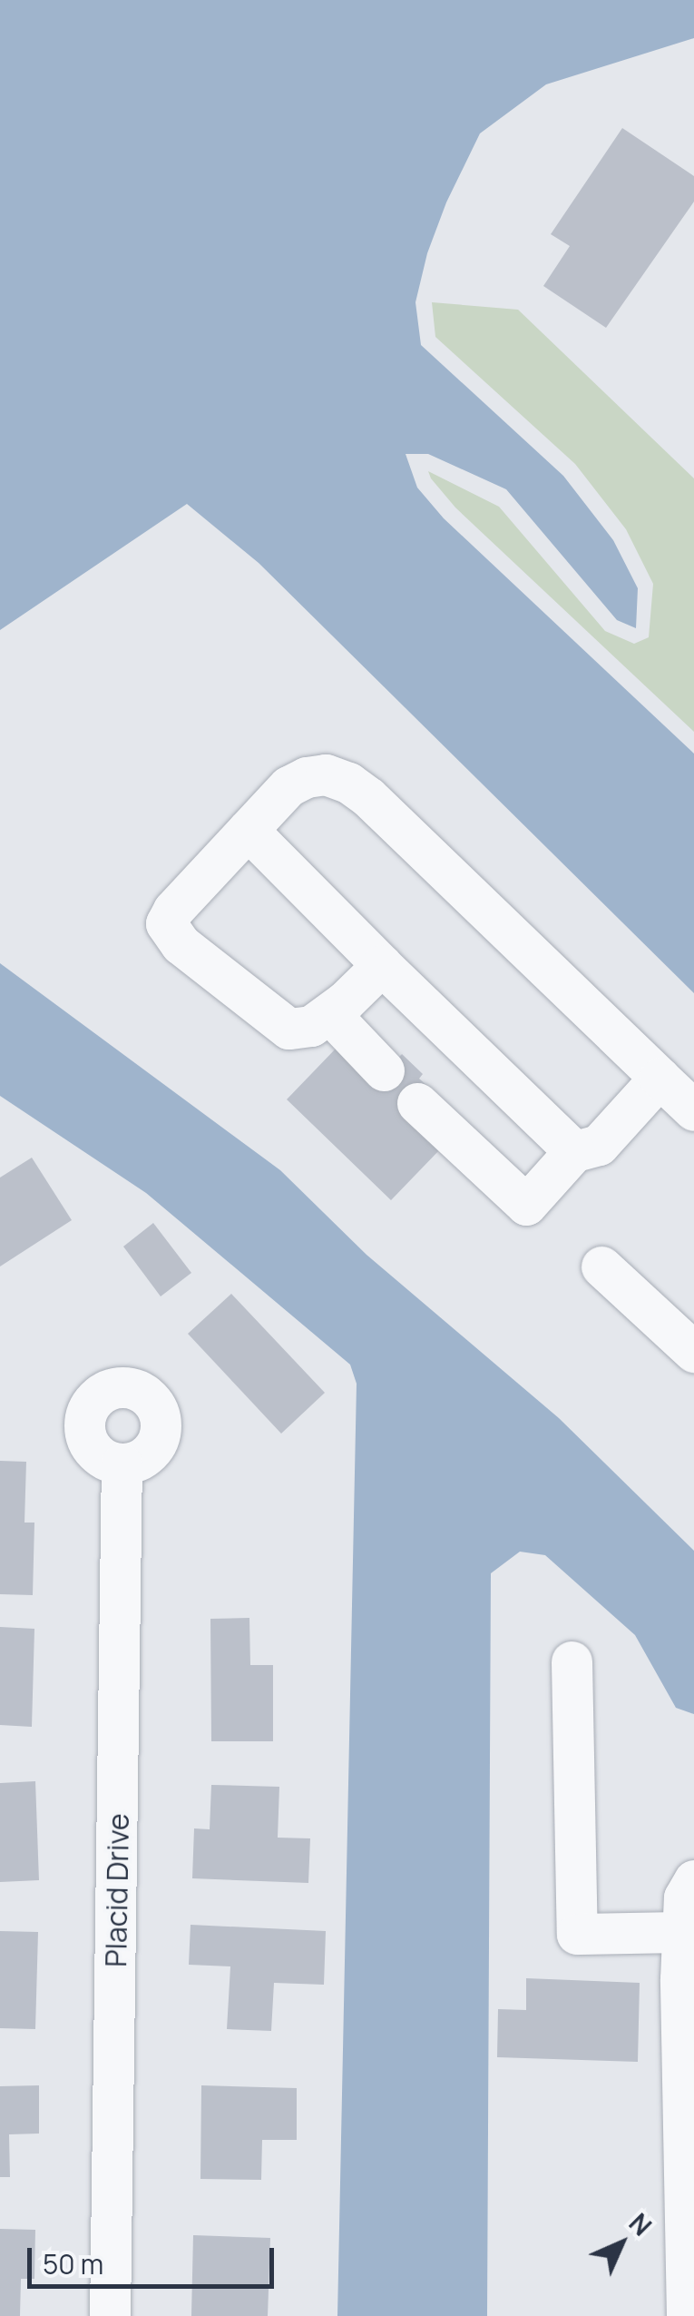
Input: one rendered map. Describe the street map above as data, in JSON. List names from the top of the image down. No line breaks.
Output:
{"streets":{"street":["Placid Drive"]},"scale_bar":"50 m","north":"top right"}
